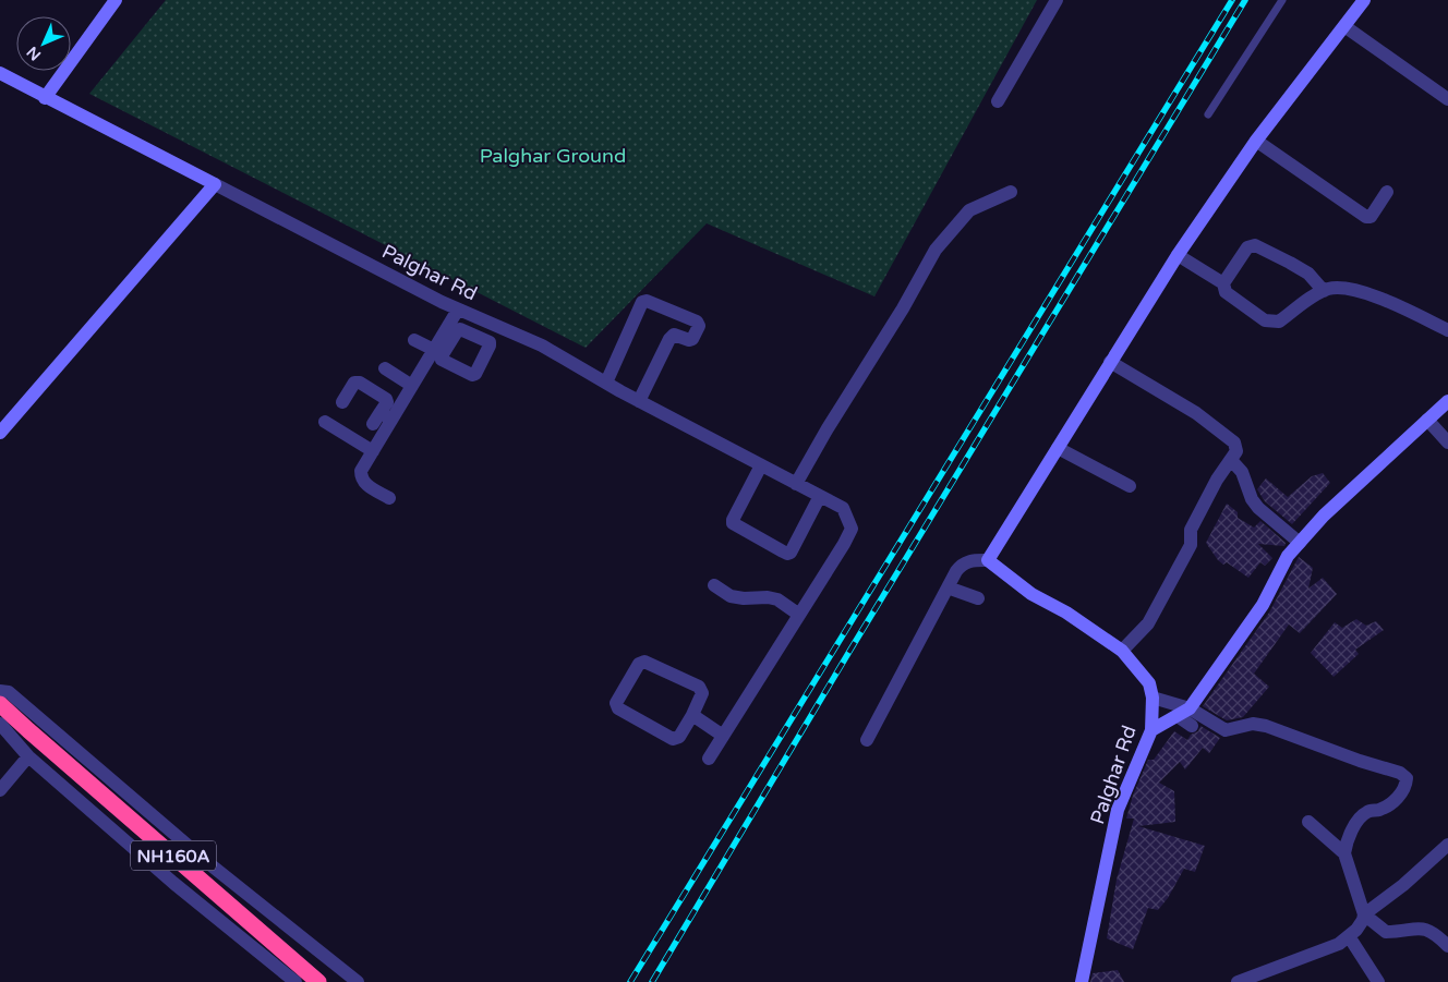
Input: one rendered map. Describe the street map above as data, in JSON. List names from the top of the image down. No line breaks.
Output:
{"streets":{"highway":["NH160A"],"street":["Palghar Rd"]},"parks":["Palghar Ground"],"north":"bottom left"}
